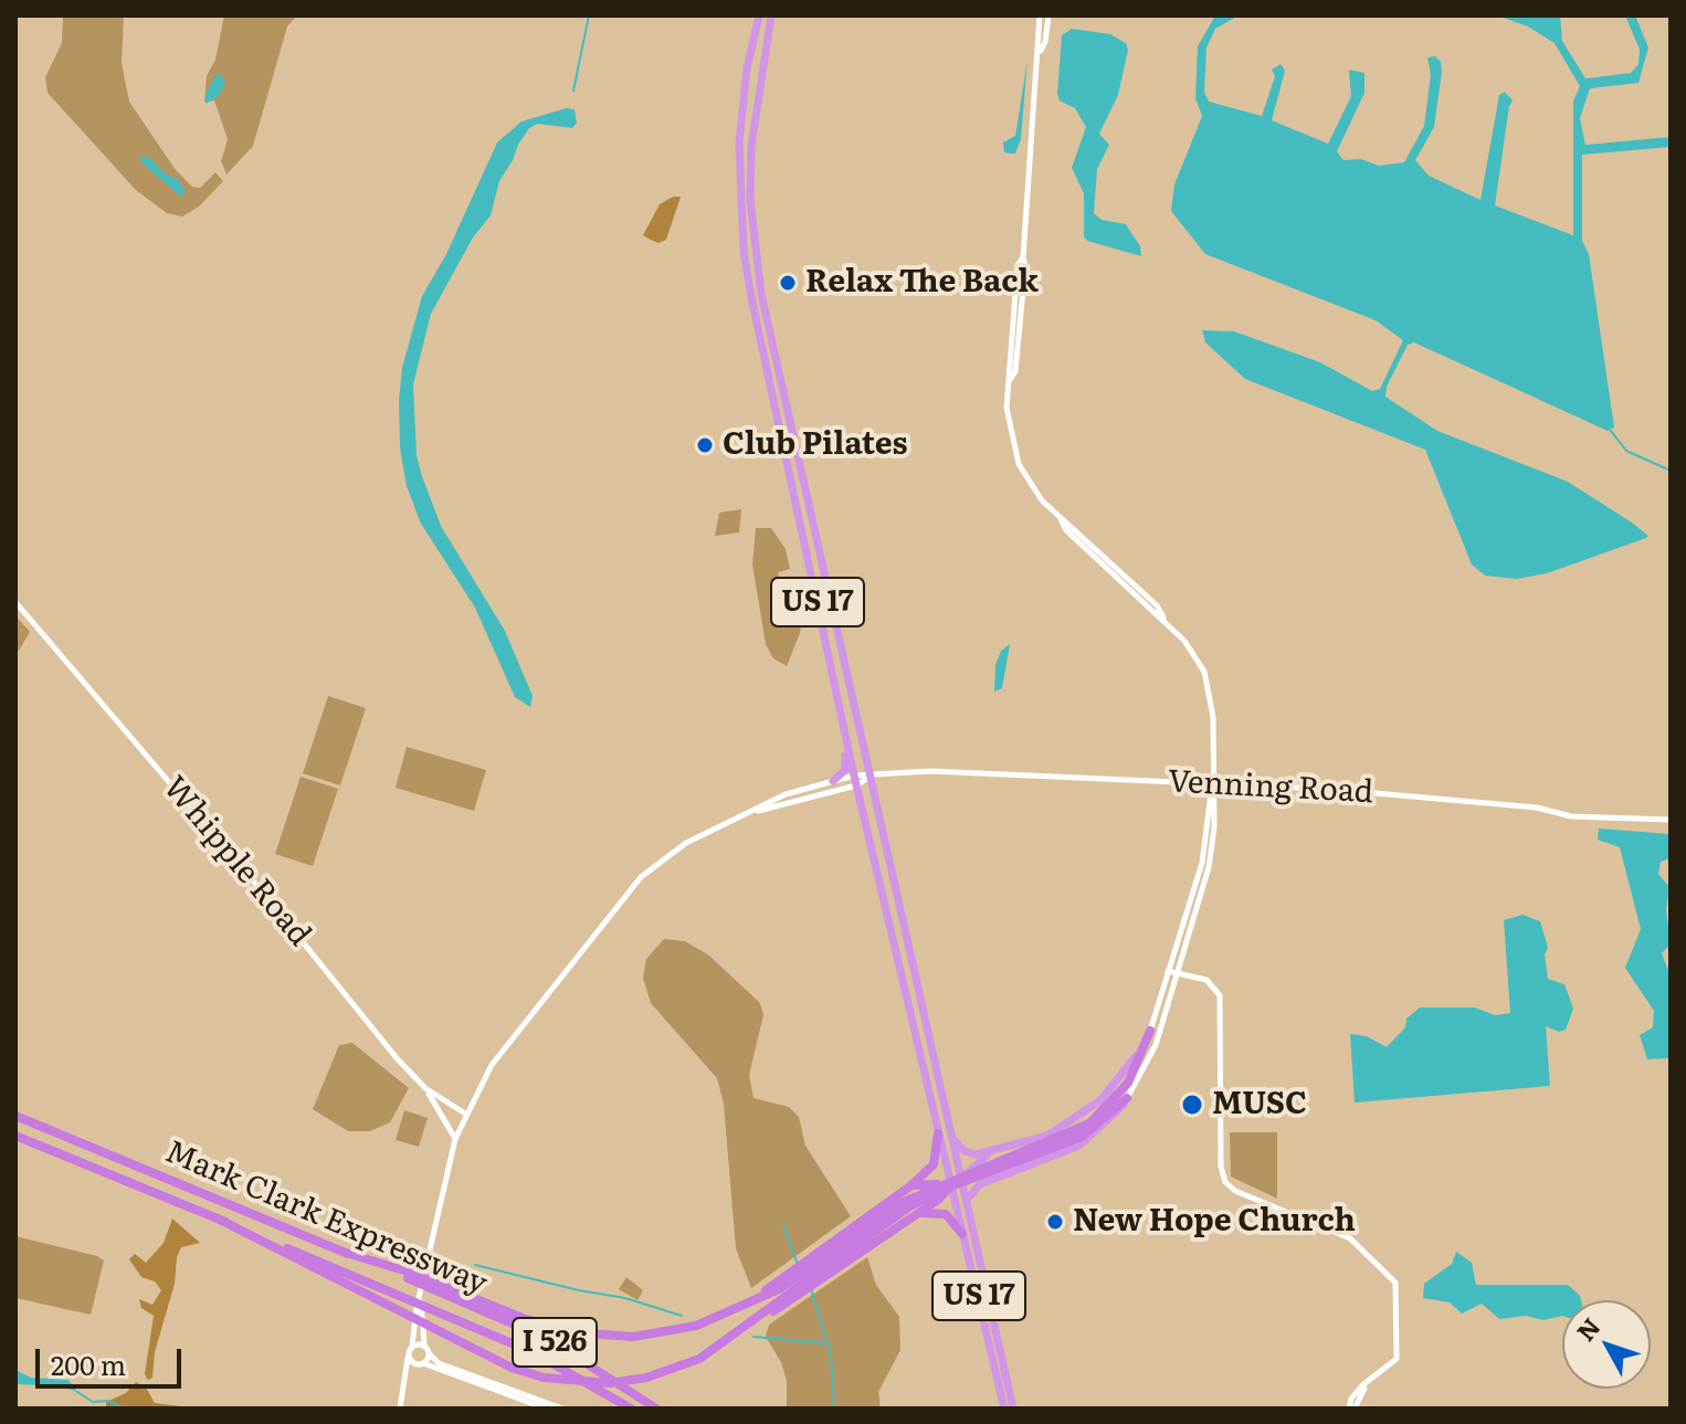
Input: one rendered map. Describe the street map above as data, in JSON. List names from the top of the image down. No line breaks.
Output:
{"streets":{"highway":["US 17","Mark Clark Expressway","I 526"],"main road":["Venning Road","Whipple Road"]},"crossings":[["US 17","Venning Road"]],"places":["Relax The Back","Club Pilates","MUSC","New Hope Church"],"scale_bar":"200 m","north":"top left"}
